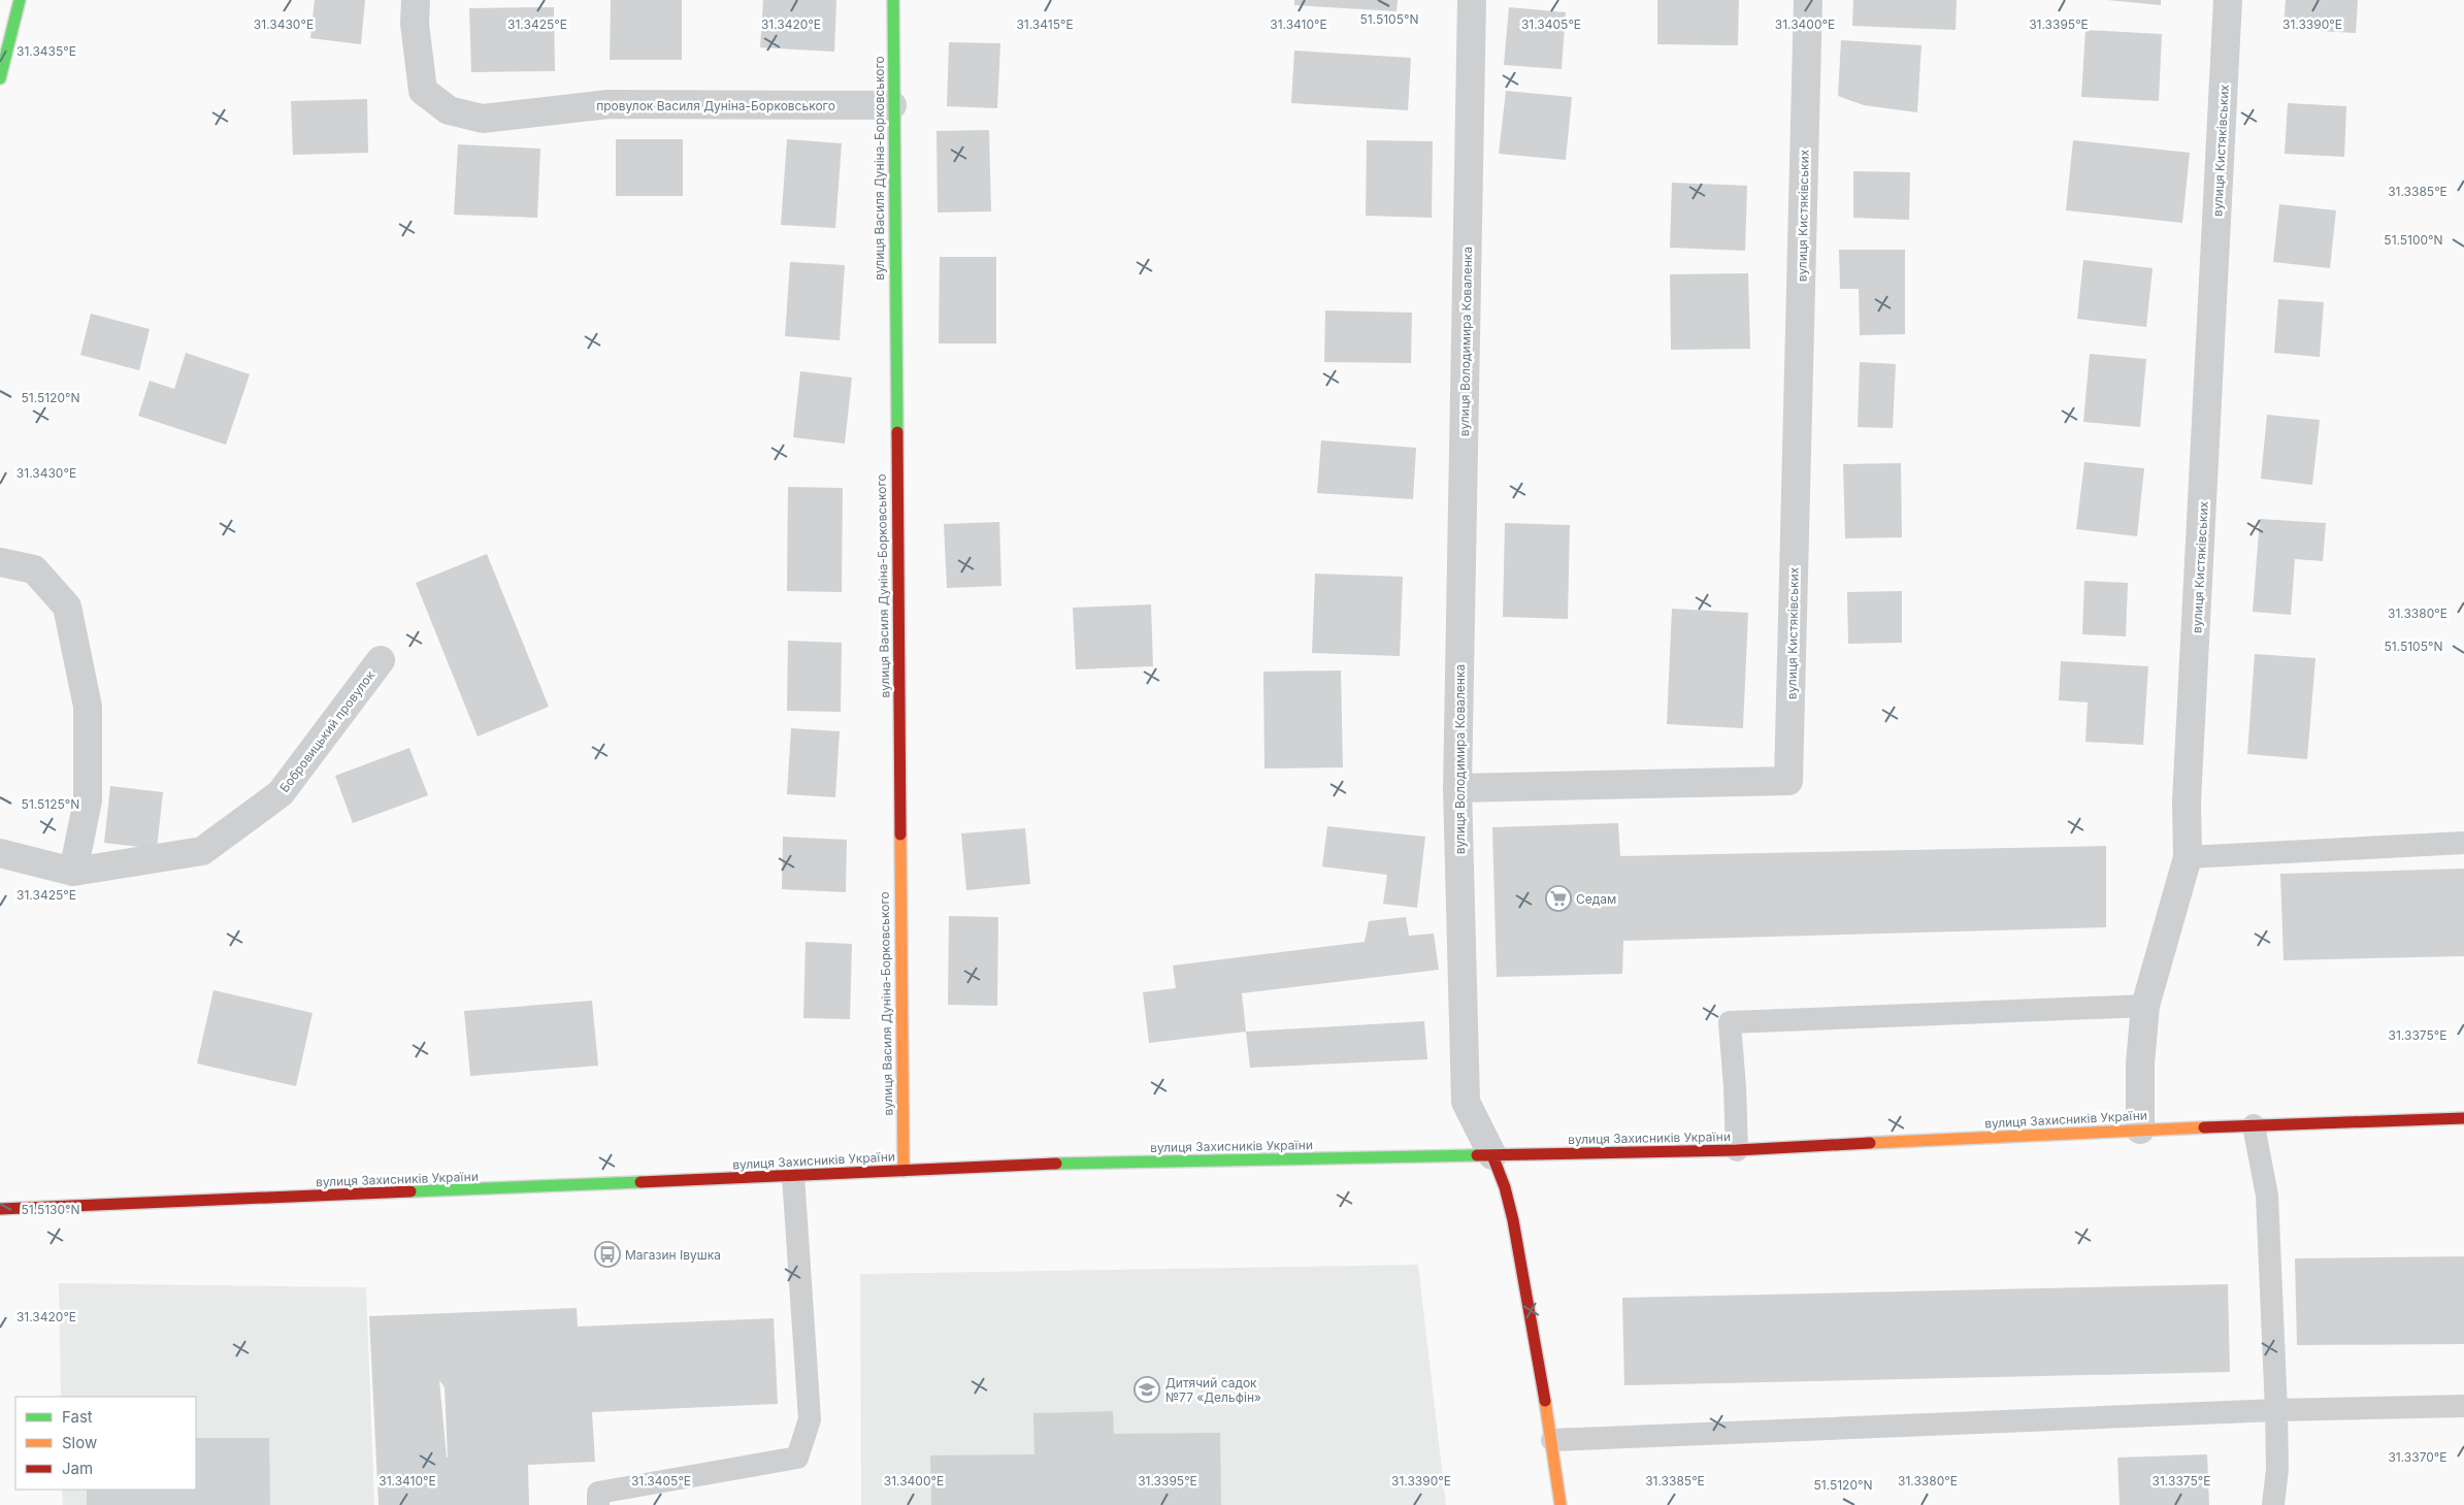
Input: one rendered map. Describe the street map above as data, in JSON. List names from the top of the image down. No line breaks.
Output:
{"streets":{"street":["провулок Василя Дуніна-Борковського","вулиця Кистяківських","вулиця Василя Дуніна-Борковського","вулиця Володимира Коваленка","Бобровицький провулок","вулиця Захисників України"]},"crossings":[["провулок Василя Дуніна-Борковського","вулиця Василя Дуніна-Борковського"],["вулиця Кистяківських","вулиця Володимира Коваленка"],["вулиця Кистяківських","вулиця Захисників України"],["вулиця Василя Дуніна-Борковського","вулиця Захисників України"],["вулиця Володимира Коваленка","вулиця Захисників України"]],"places":{"supermarket":["Седам"],"bus stop":["Магазин Івушка"],"school or university":["Дитячий садок №77 «Дельфін»"]},"legend":["Fast","Slow","Jam"],"coordinates":["51.5105°N","31.3430°E","31.3425°E","31.3420°E","31.3415°E","31.3410°E","31.3405°E","31.3400°E","31.3395°E","31.3390°E","31.3435°E","31.3385°E","51.5100°N","51.5120°N","31.3380°E","51.5125°N","31.3375°E","51.5130°N","31.3370°E"]}
